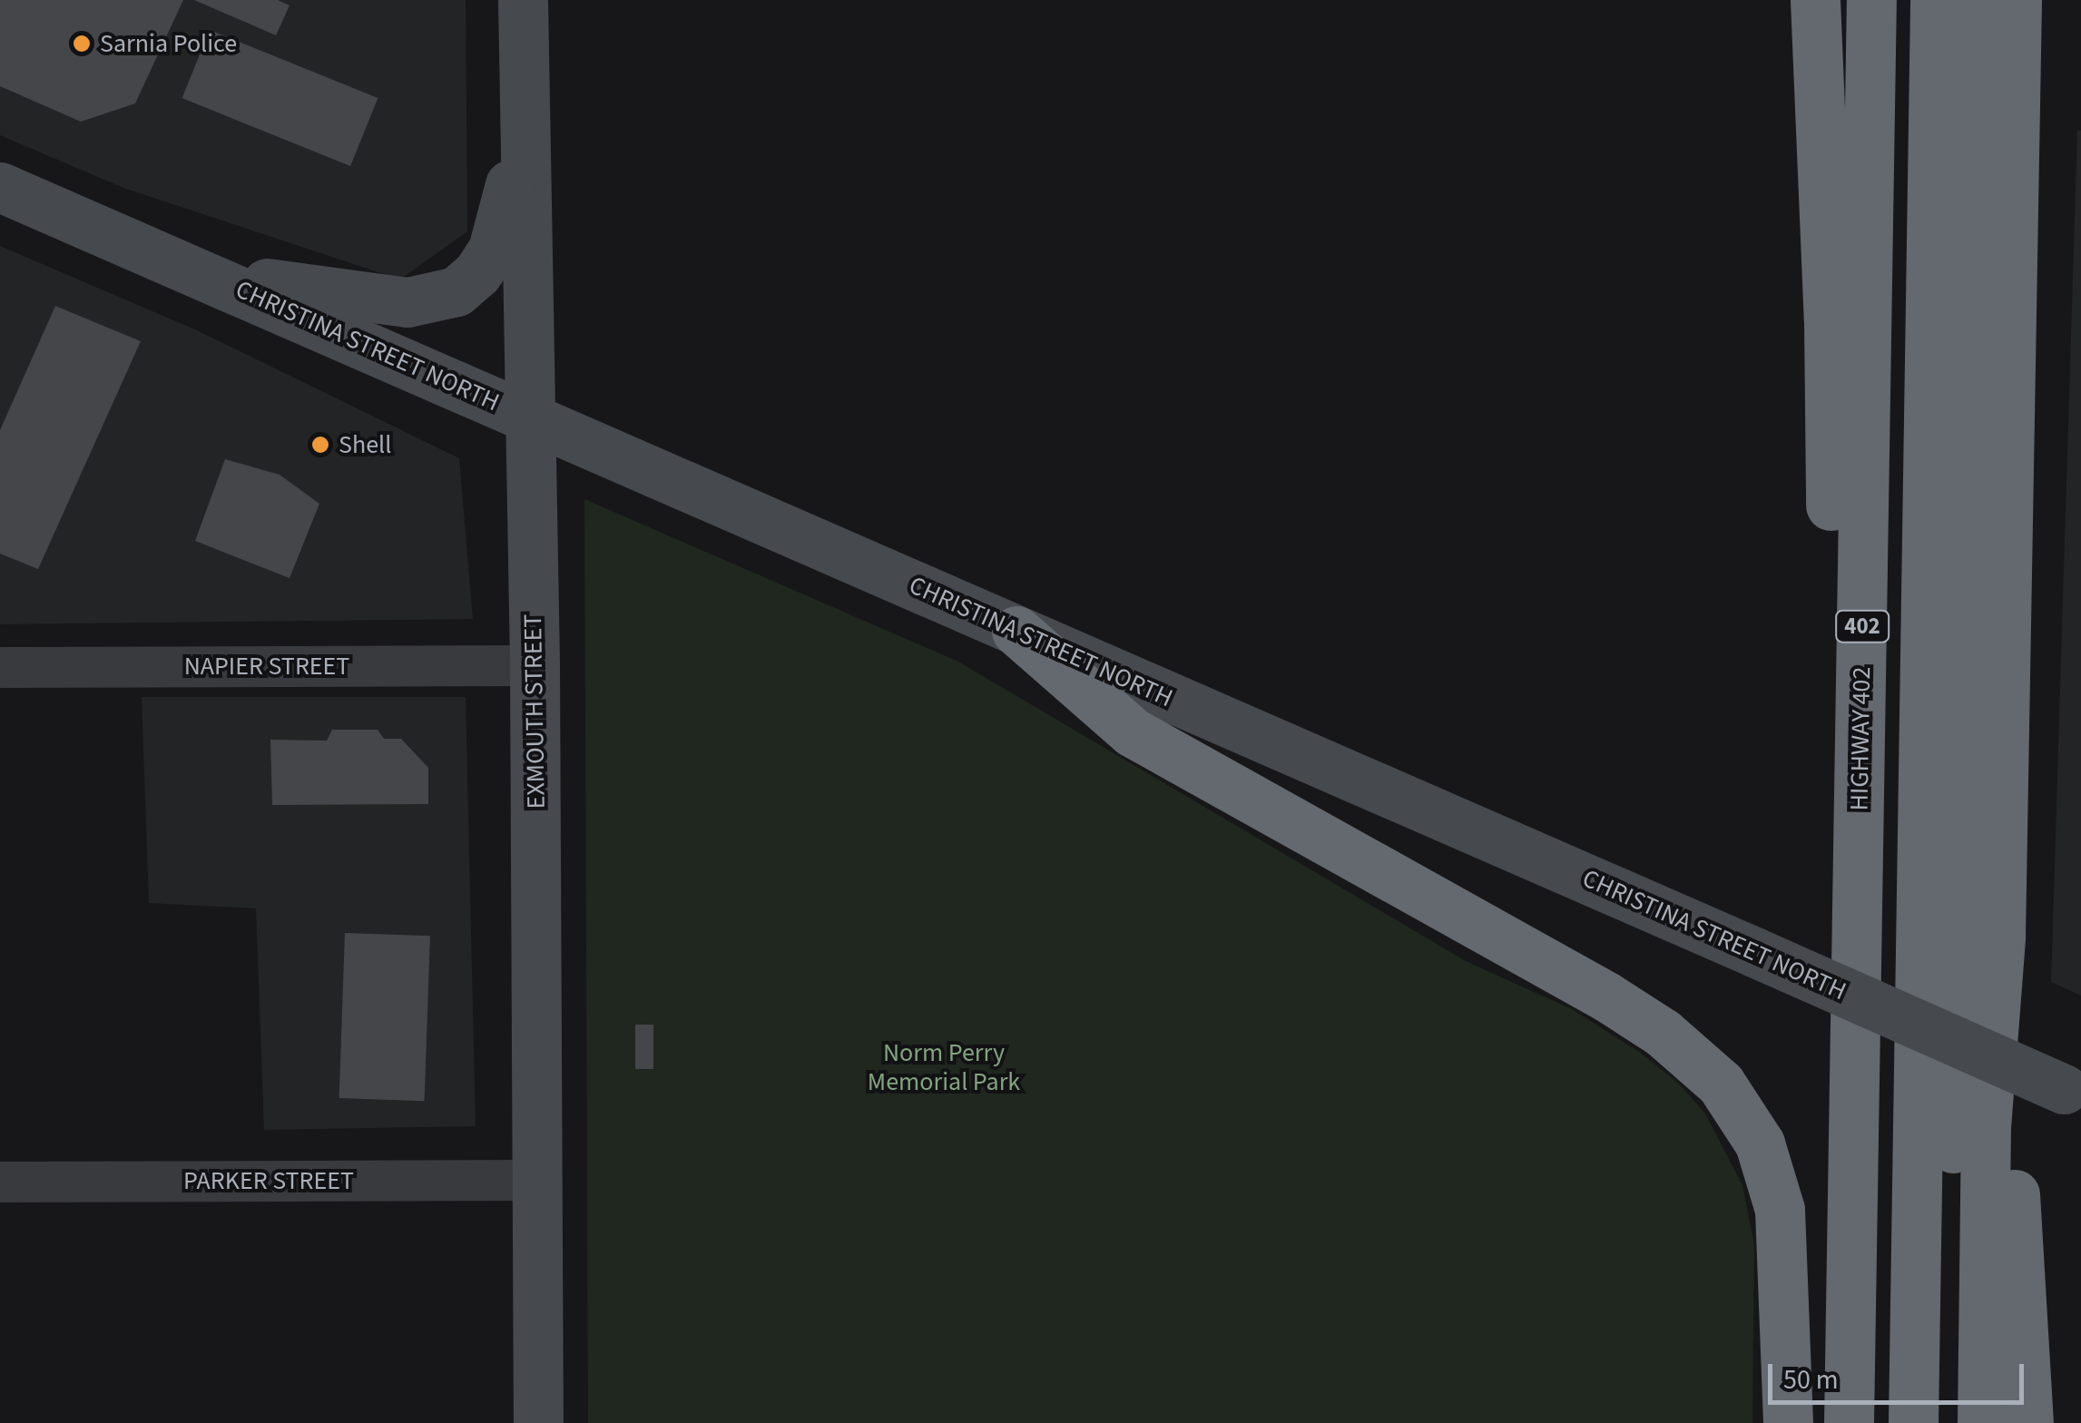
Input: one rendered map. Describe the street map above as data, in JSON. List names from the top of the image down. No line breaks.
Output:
{"streets":{"highway":["402","HIGHWAY 402"],"main road":["CHRISTINA STREET NORTH","EXMOUTH STREET"],"street":["NAPIER STREET","PARKER STREET"]},"crossings":[["CHRISTINA STREET NORTH","EXMOUTH STREET"],["NAPIER STREET","EXMOUTH STREET"],["EXMOUTH STREET","PARKER STREET"]],"parks":["Norm Perry Memorial Park"],"places":["Sarnia Police","Shell"],"scale_bar":"50 m"}
